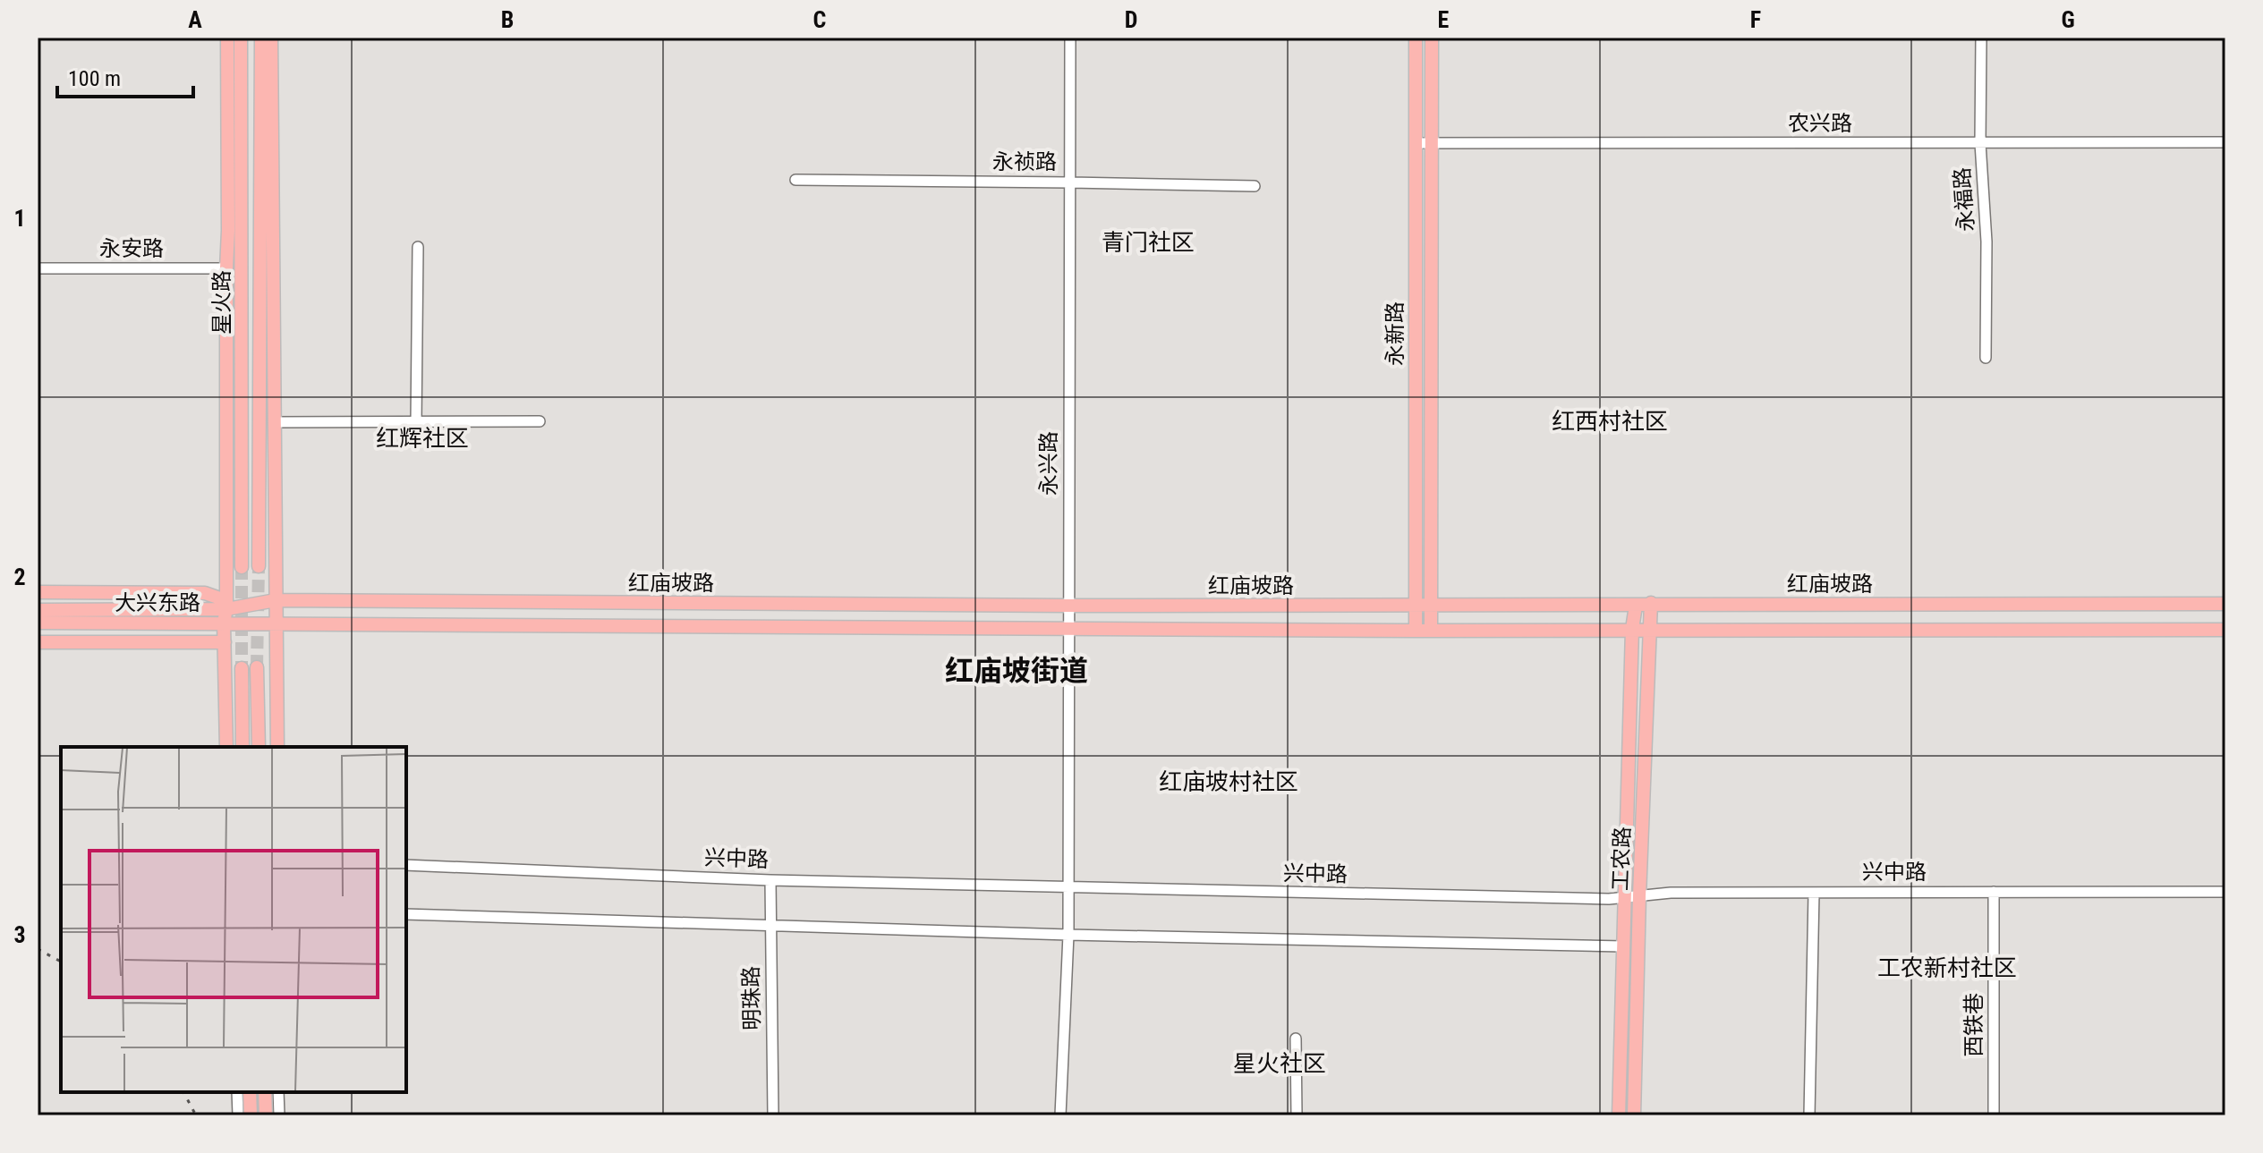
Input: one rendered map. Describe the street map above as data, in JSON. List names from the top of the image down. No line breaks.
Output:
{"streets":{"main road":["星火路","永新路","红庙坡路","大兴东路","工农路"],"street":["农兴路","永祯路","永福路","永安路","永兴路","兴中路","明珠路","西铁巷"]},"crossings":[["农兴路","永福路"],["农兴路","永新路"],["永祯路","永兴路"],["永新路","红庙坡路"],["永兴路","红庙坡路"],["永兴路","兴中路"],["红庙坡路","大兴东路"],["红庙坡路","工农路"],["兴中路","工农路"],["兴中路","明珠路"],["兴中路","西铁巷"]],"districts":["青门社区","红西村社区","红辉社区","红庙坡街道","红庙坡村社区","工农新村社区","星火社区"],"scale_bar":"100 m","grid":{"columns":["A","B","C","D","E","F","G"],"rows":["1","2","3"]}}
